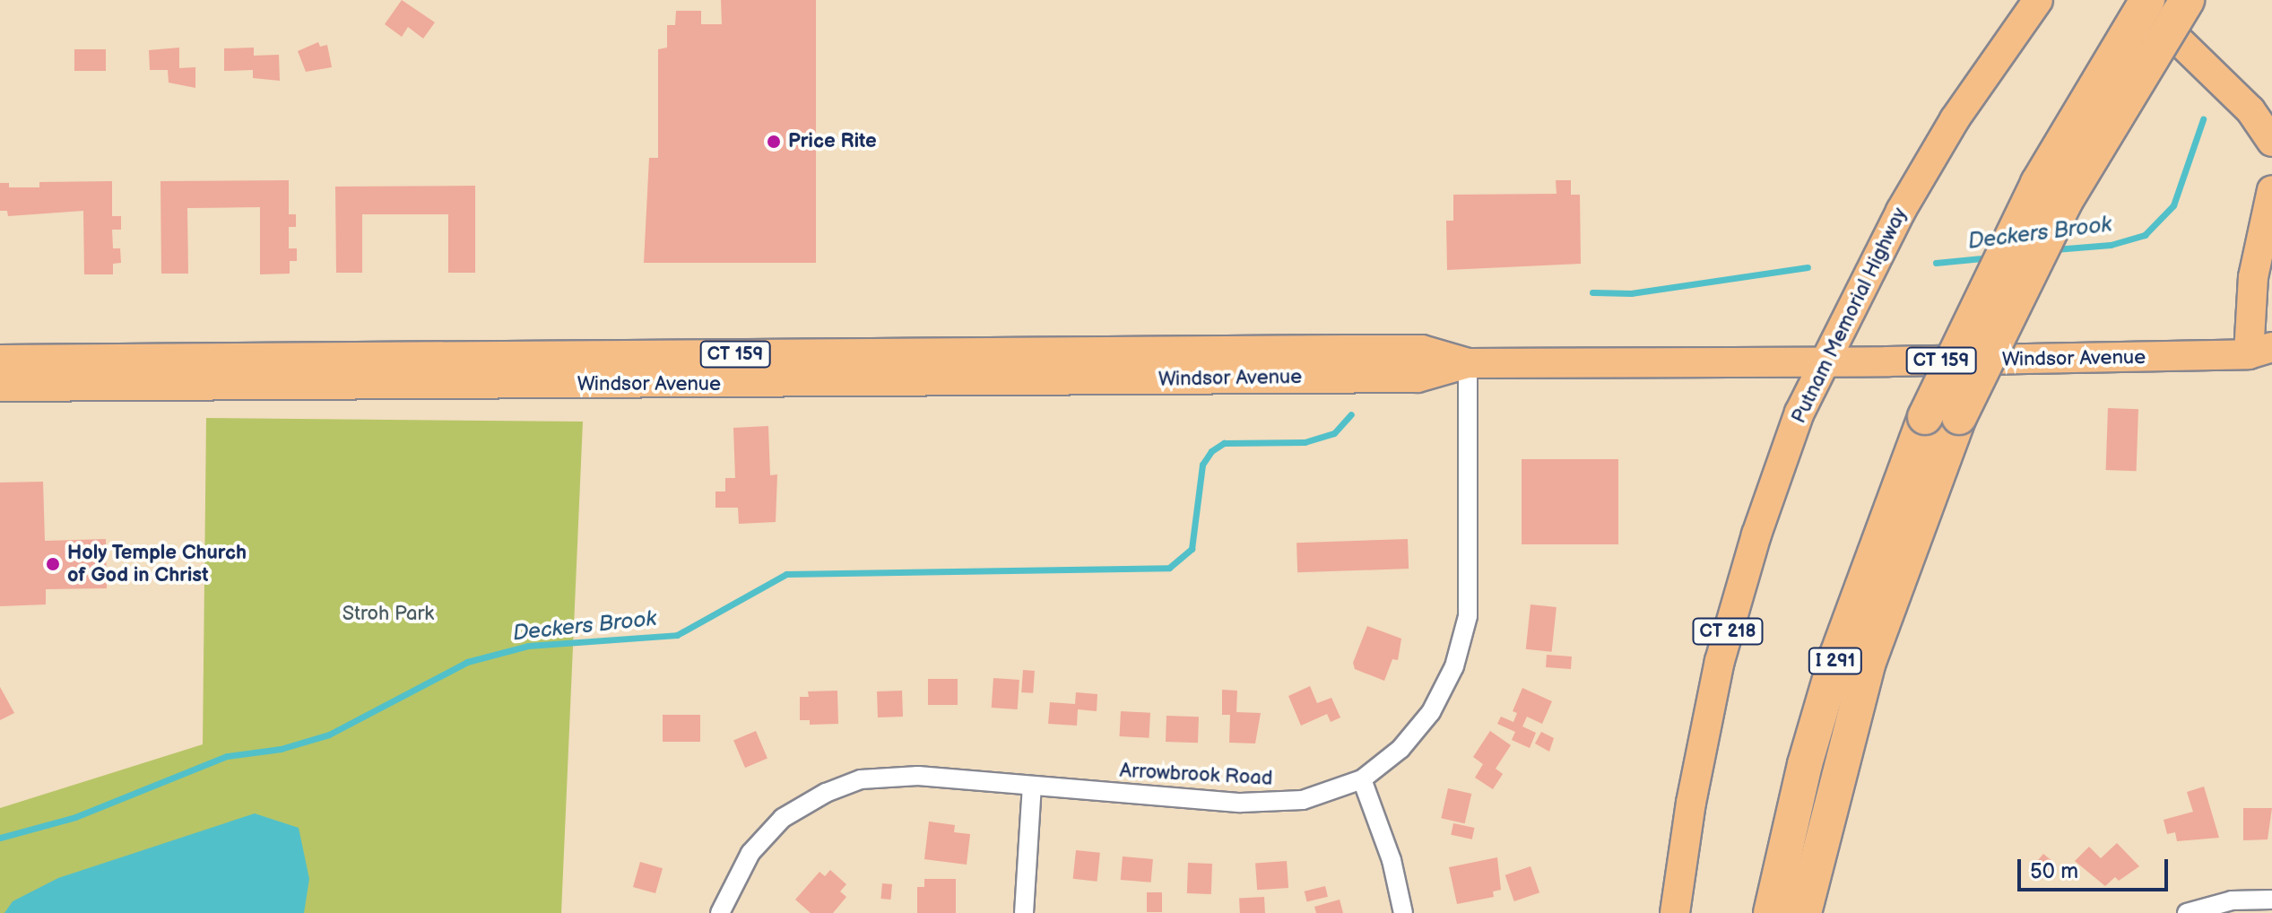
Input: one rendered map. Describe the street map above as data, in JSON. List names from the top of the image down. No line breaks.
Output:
{"streets":{"highway":["I 291"],"main road":["Putnam Memorial Highway","CT 159","Windsor Avenue","CT 218"],"street":["Arrowbrook Road"]},"crossings":[["Putnam Memorial Highway","Windsor Avenue"],["Windsor Avenue","Arrowbrook Road"]],"water":["Deckers Brook"],"parks":["Stroh Park"],"places":["Price Rite","Holy Temple Church of God in Christ"],"scale_bar":"50 m"}
